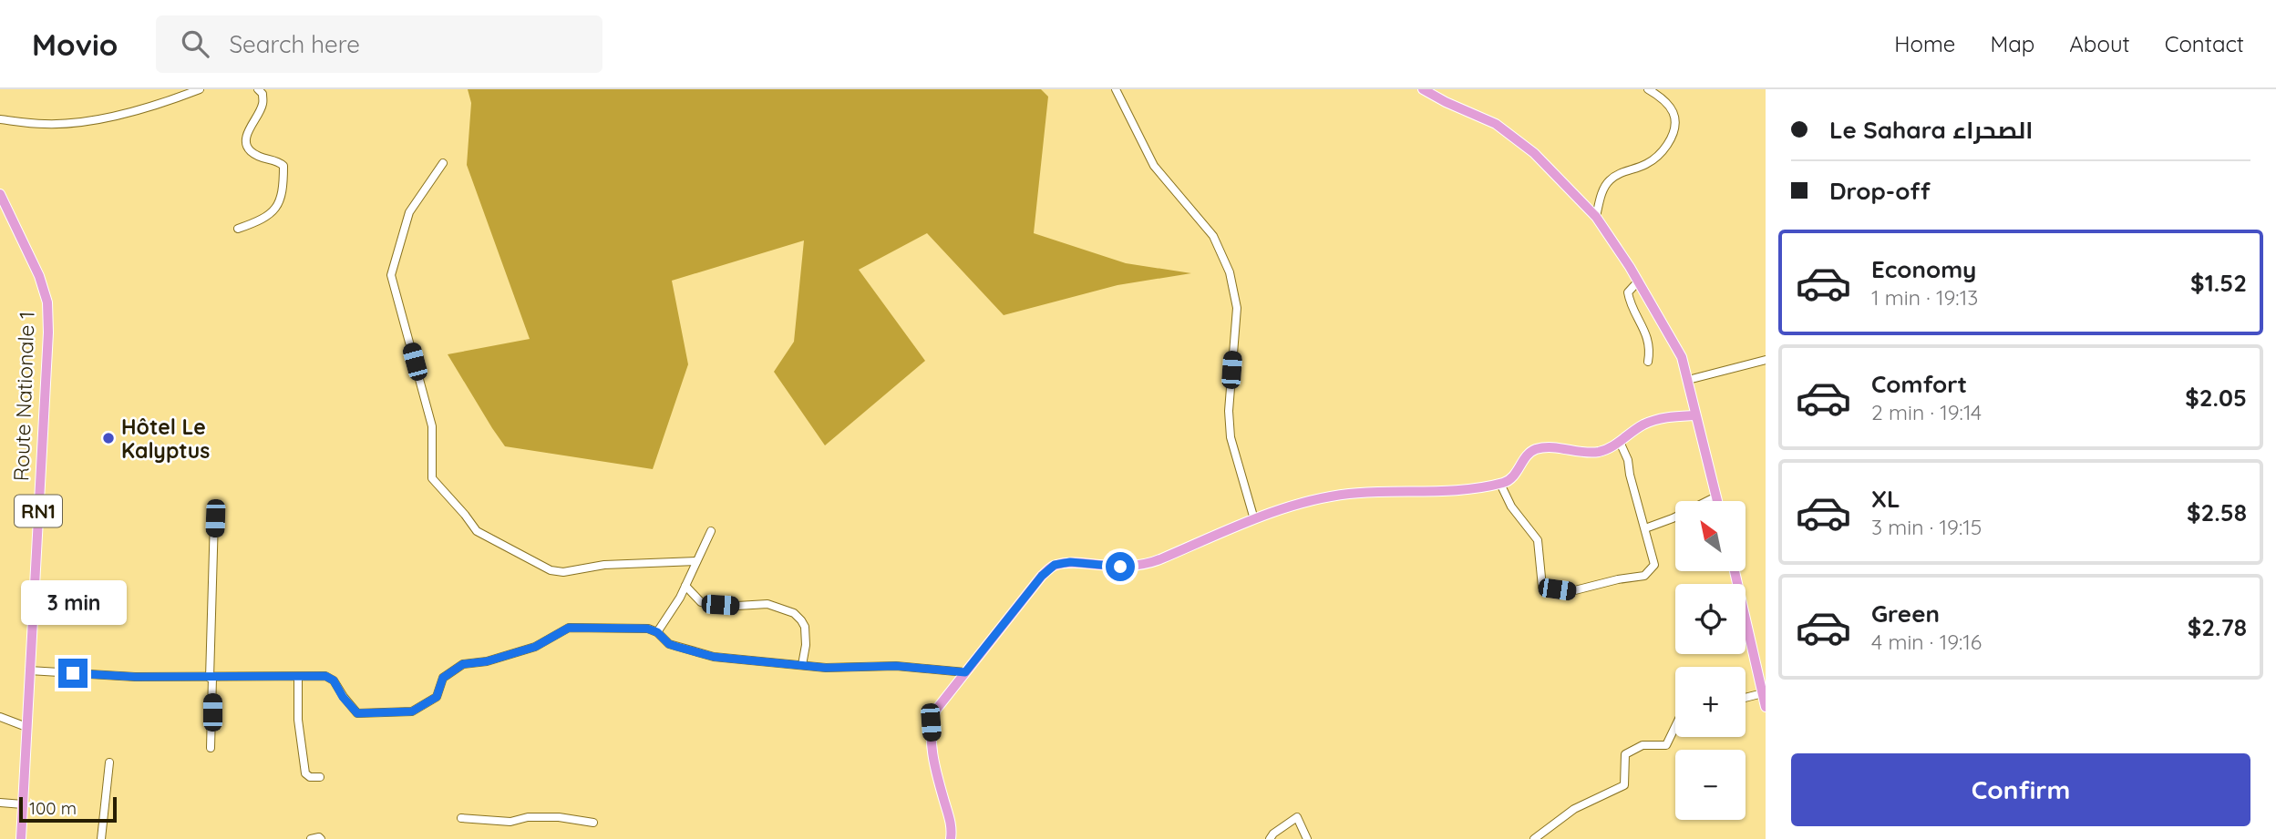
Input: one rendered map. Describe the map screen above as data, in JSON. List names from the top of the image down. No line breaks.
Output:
{"streets":{"main road":["Route Nationale 1","RN1"]},"places":["Hôtel Le Kalyptus"],"scale_bar":"100 m","north":"top left","page":{"header":"Movio","search":"Search here","nav":["Home","Map","About","Contact"],"banner":["Le Sahara الصحراء","Drop-off"],"list":[{"name":"Economy","note":"1 min · 19:13","value":"$1.52"},{"name":"Comfort","note":"2 min · 19:14","value":"$2.05"},{"name":"XL","note":"3 min · 19:15","value":"$2.58"},{"name":"Green","note":"4 min · 19:16","value":"$2.78"}],"map_buttons":["+","−"],"bubble":"3 min","buttons":"Confirm","scale":"100 m"}}
